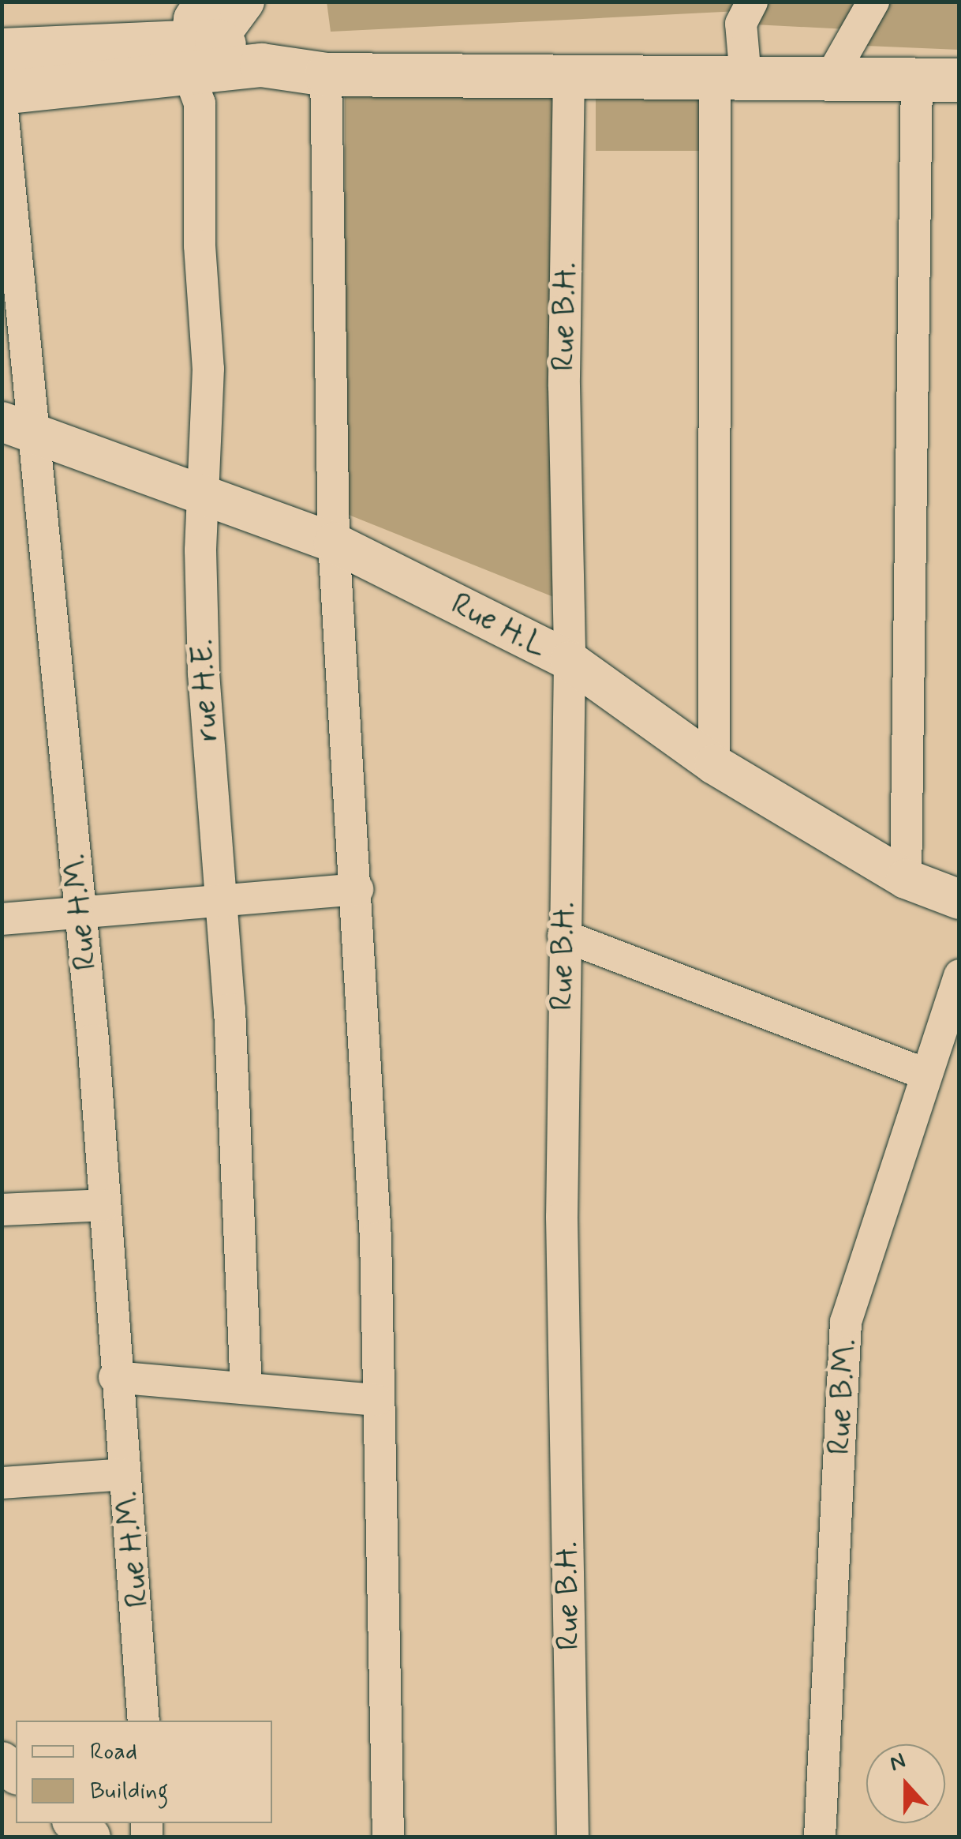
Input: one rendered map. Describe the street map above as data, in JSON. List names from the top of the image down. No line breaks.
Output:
{"streets":{"street":["Rue B.H.","Rue H.L","rue H.E.","Rue H.M.","Rue B.M."]},"crossings":[["Rue B.H.","Rue H.L"],["Rue H.L","rue H.E."],["Rue H.L","Rue H.M."]],"legend":["Road","Building"],"north":"top"}
